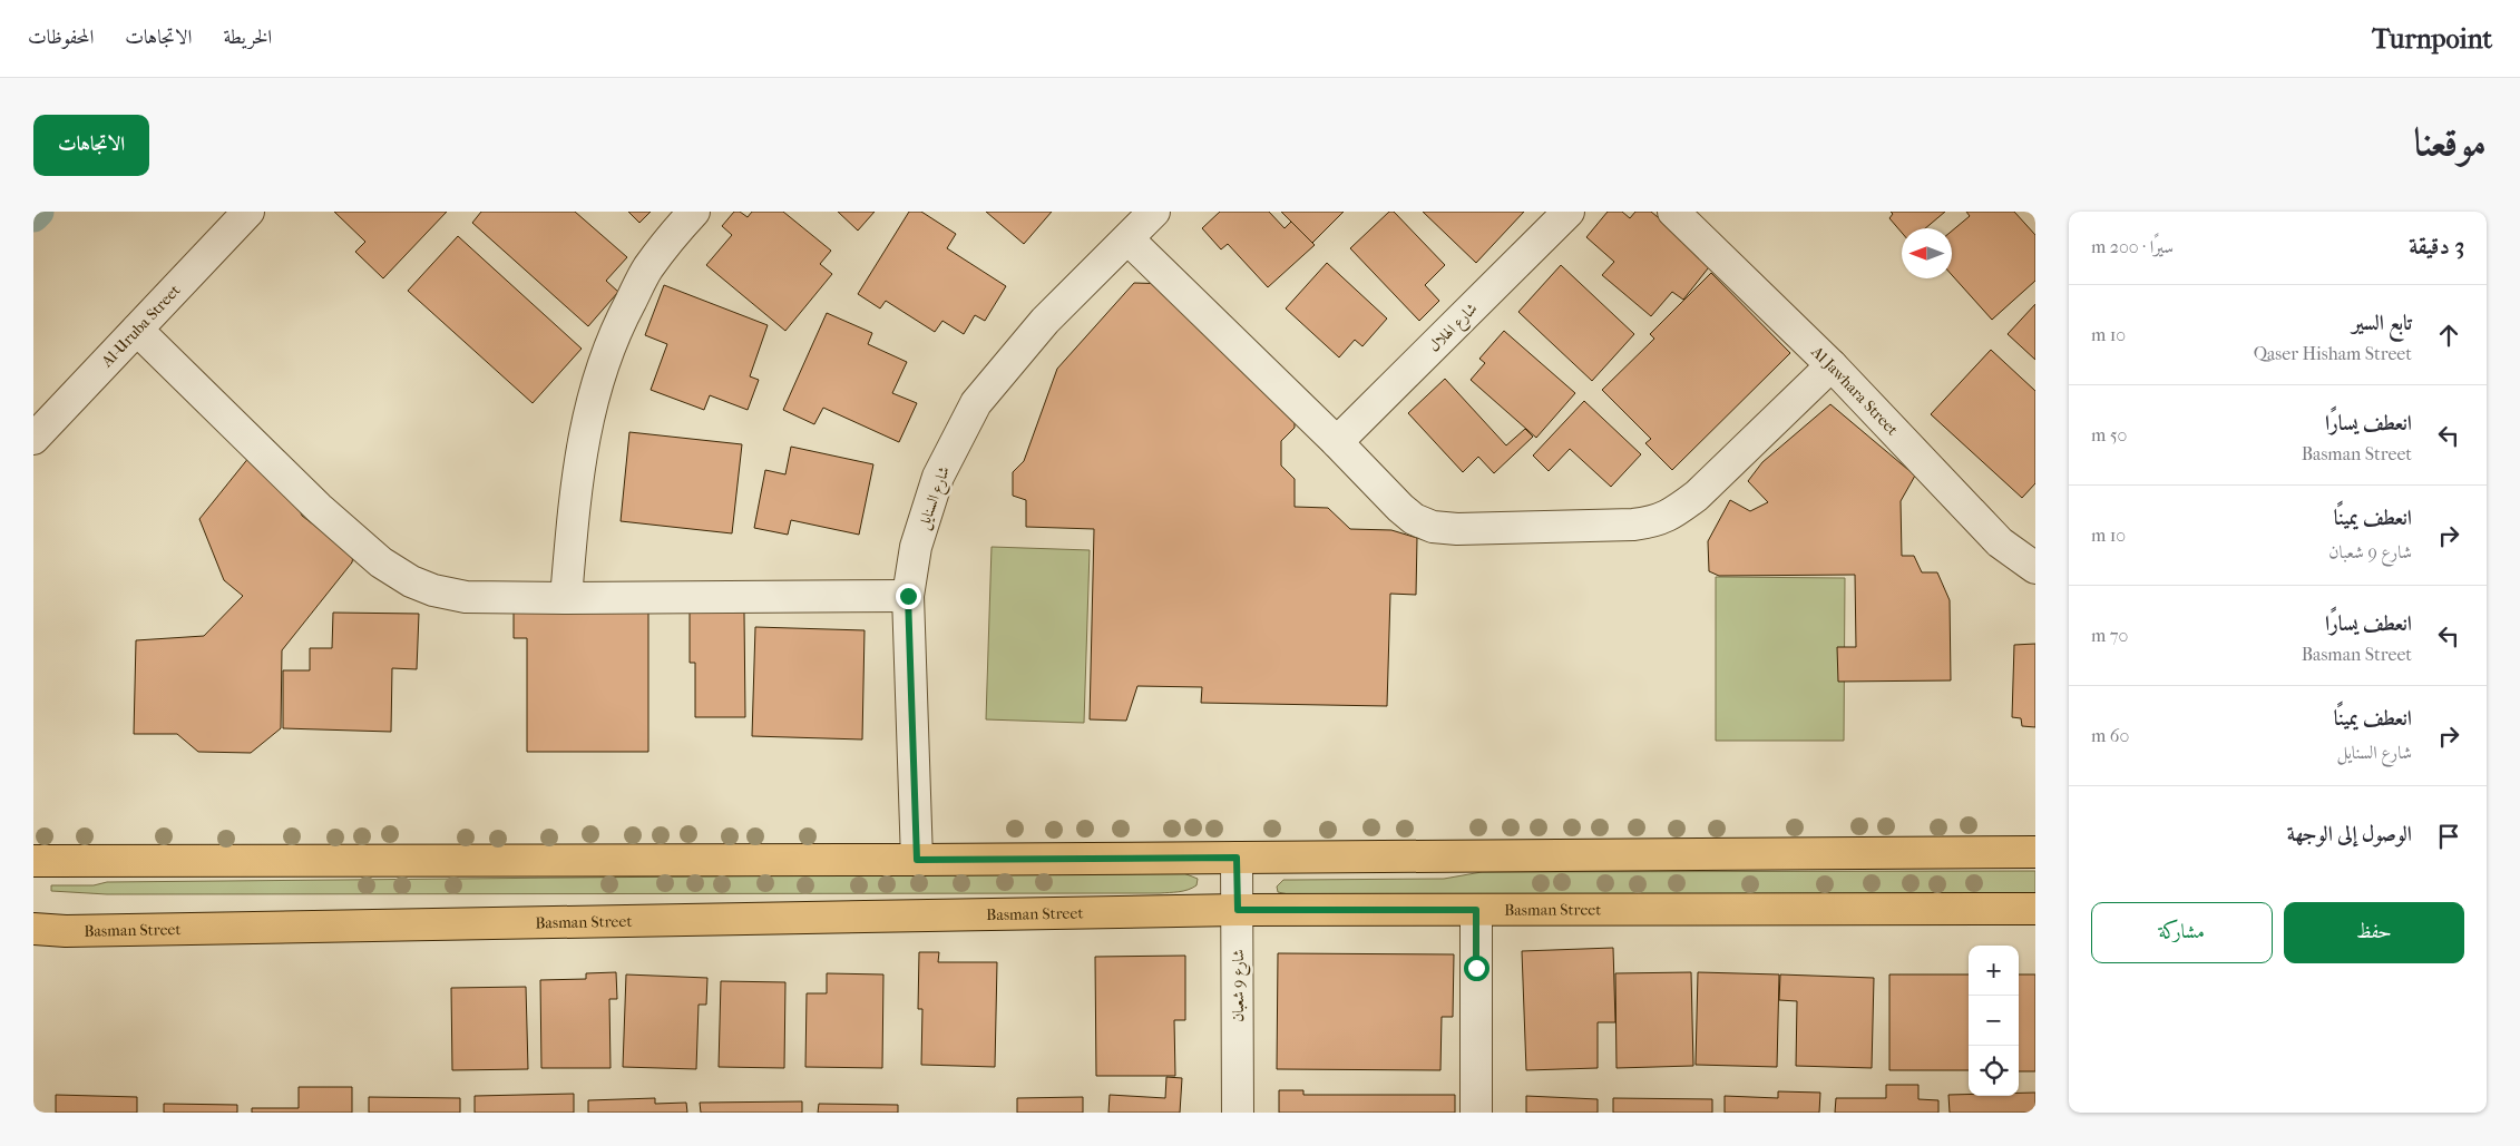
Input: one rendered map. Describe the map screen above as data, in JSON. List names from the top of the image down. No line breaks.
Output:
{"streets":{"main road":["Basman Street"],"street":["Al-Uruba Street","شارع الهلال","Al Jawhara Street","شارع السنايل","شارع 9 شعبان"]},"crossings":[["Basman Street","شارع 9 شعبان"]],"north":"left","page":{"header":"Turnpoint","nav":["الخريطة","الاتجاهات","المحفوظات"],"title":"موقعنا","buttons":["الاتجاهات",["حفظ","مشاركة"]],"heading":["3 دقيقة","سيرًا · 200 m"],"list":[["تابع السير","Qaser Hisham Street","10 m"],["انعطف يسارًا","Basman Street","50 m"],["انعطف يمينًا","شارع 9 شعبان","10 m"],["انعطف يسارًا","Basman Street","70 m"],["انعطف يمينًا","شارع السنايل","60 m"],"الوصول إلى الوجهة"],"map_buttons":["+","−"]}}
